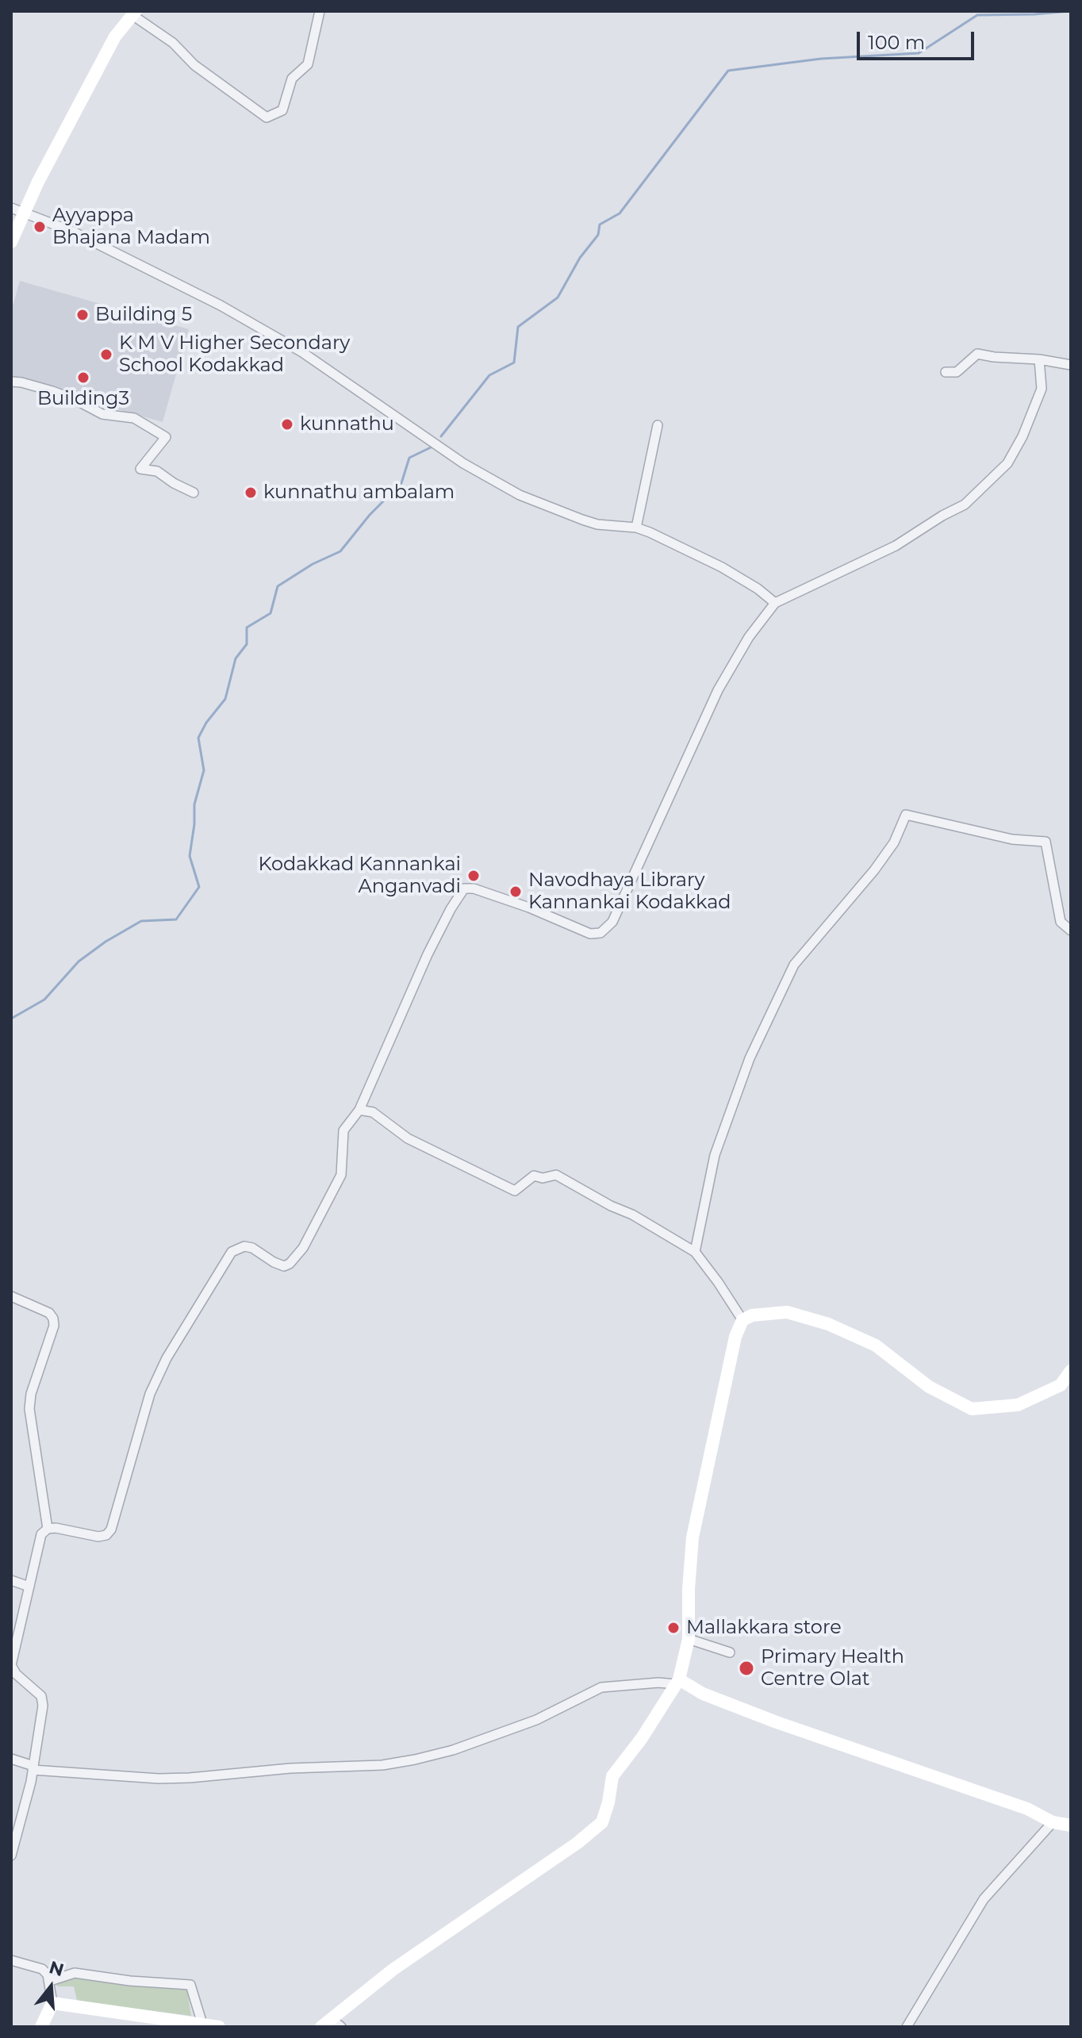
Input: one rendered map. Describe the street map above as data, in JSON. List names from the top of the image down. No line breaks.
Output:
{"places":["Ayyappa Bhajana Madam","Building 5","K M V Higher Secondary School Kodakkad","Building3","kunnathu","kunnathu ambalam","Kodakkad Kannankai Anganvadi","Navodhaya Library Kannankai Kodakkad","Mallakkara store","Primary Health Centre Olat"],"scale_bar":"100 m","north":"top"}
